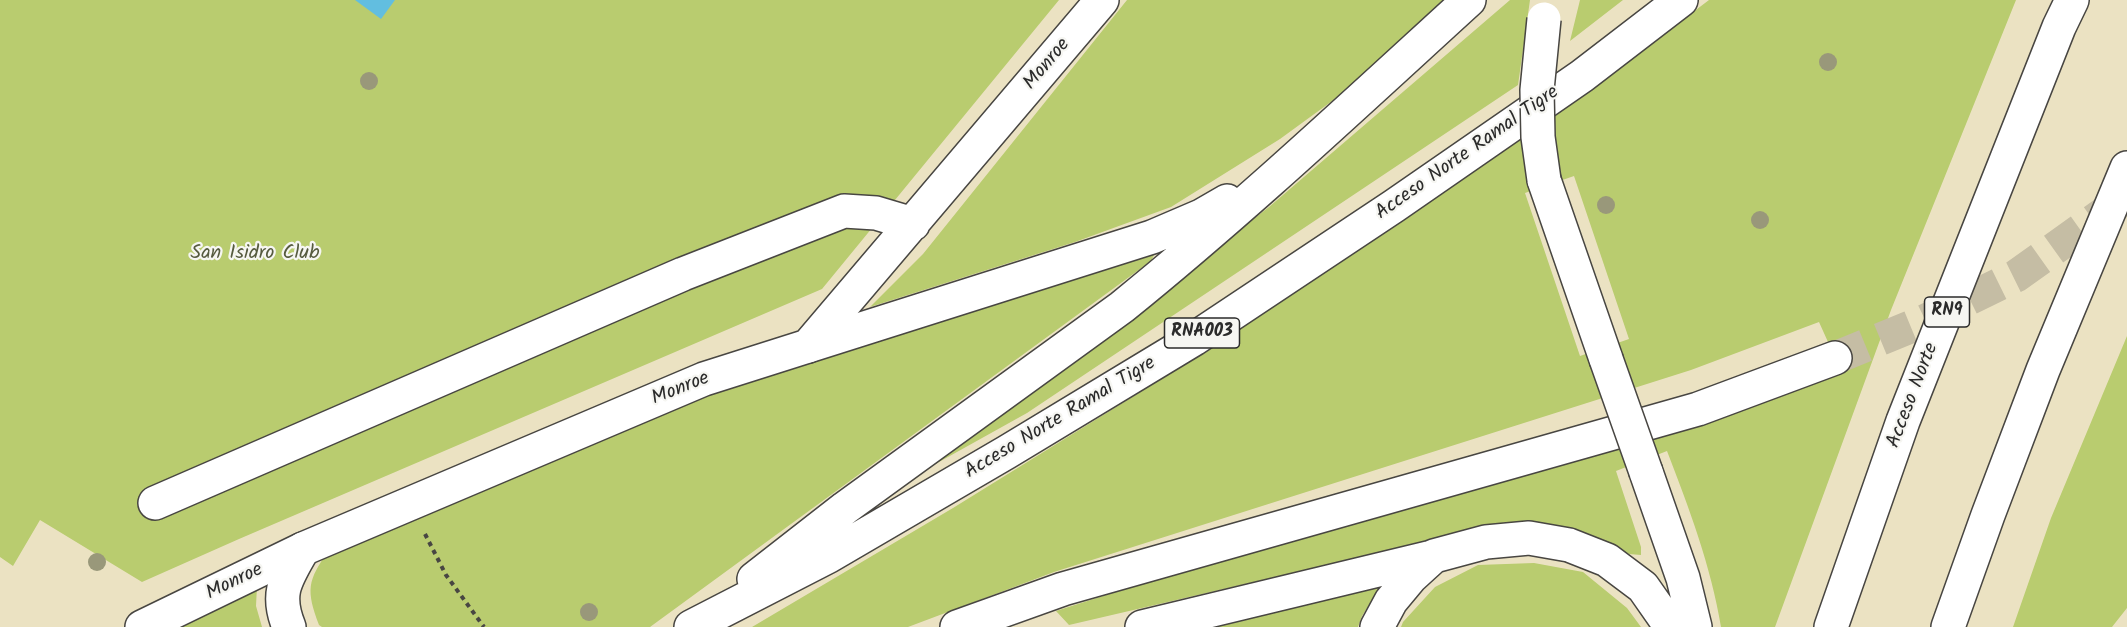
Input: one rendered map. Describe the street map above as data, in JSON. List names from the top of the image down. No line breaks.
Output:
{"streets":{"main road":["Monroe","Acceso Norte Ramal Tigre","RN9","RNA003","Acceso Norte"]},"parks":["San Isidro Club"]}
